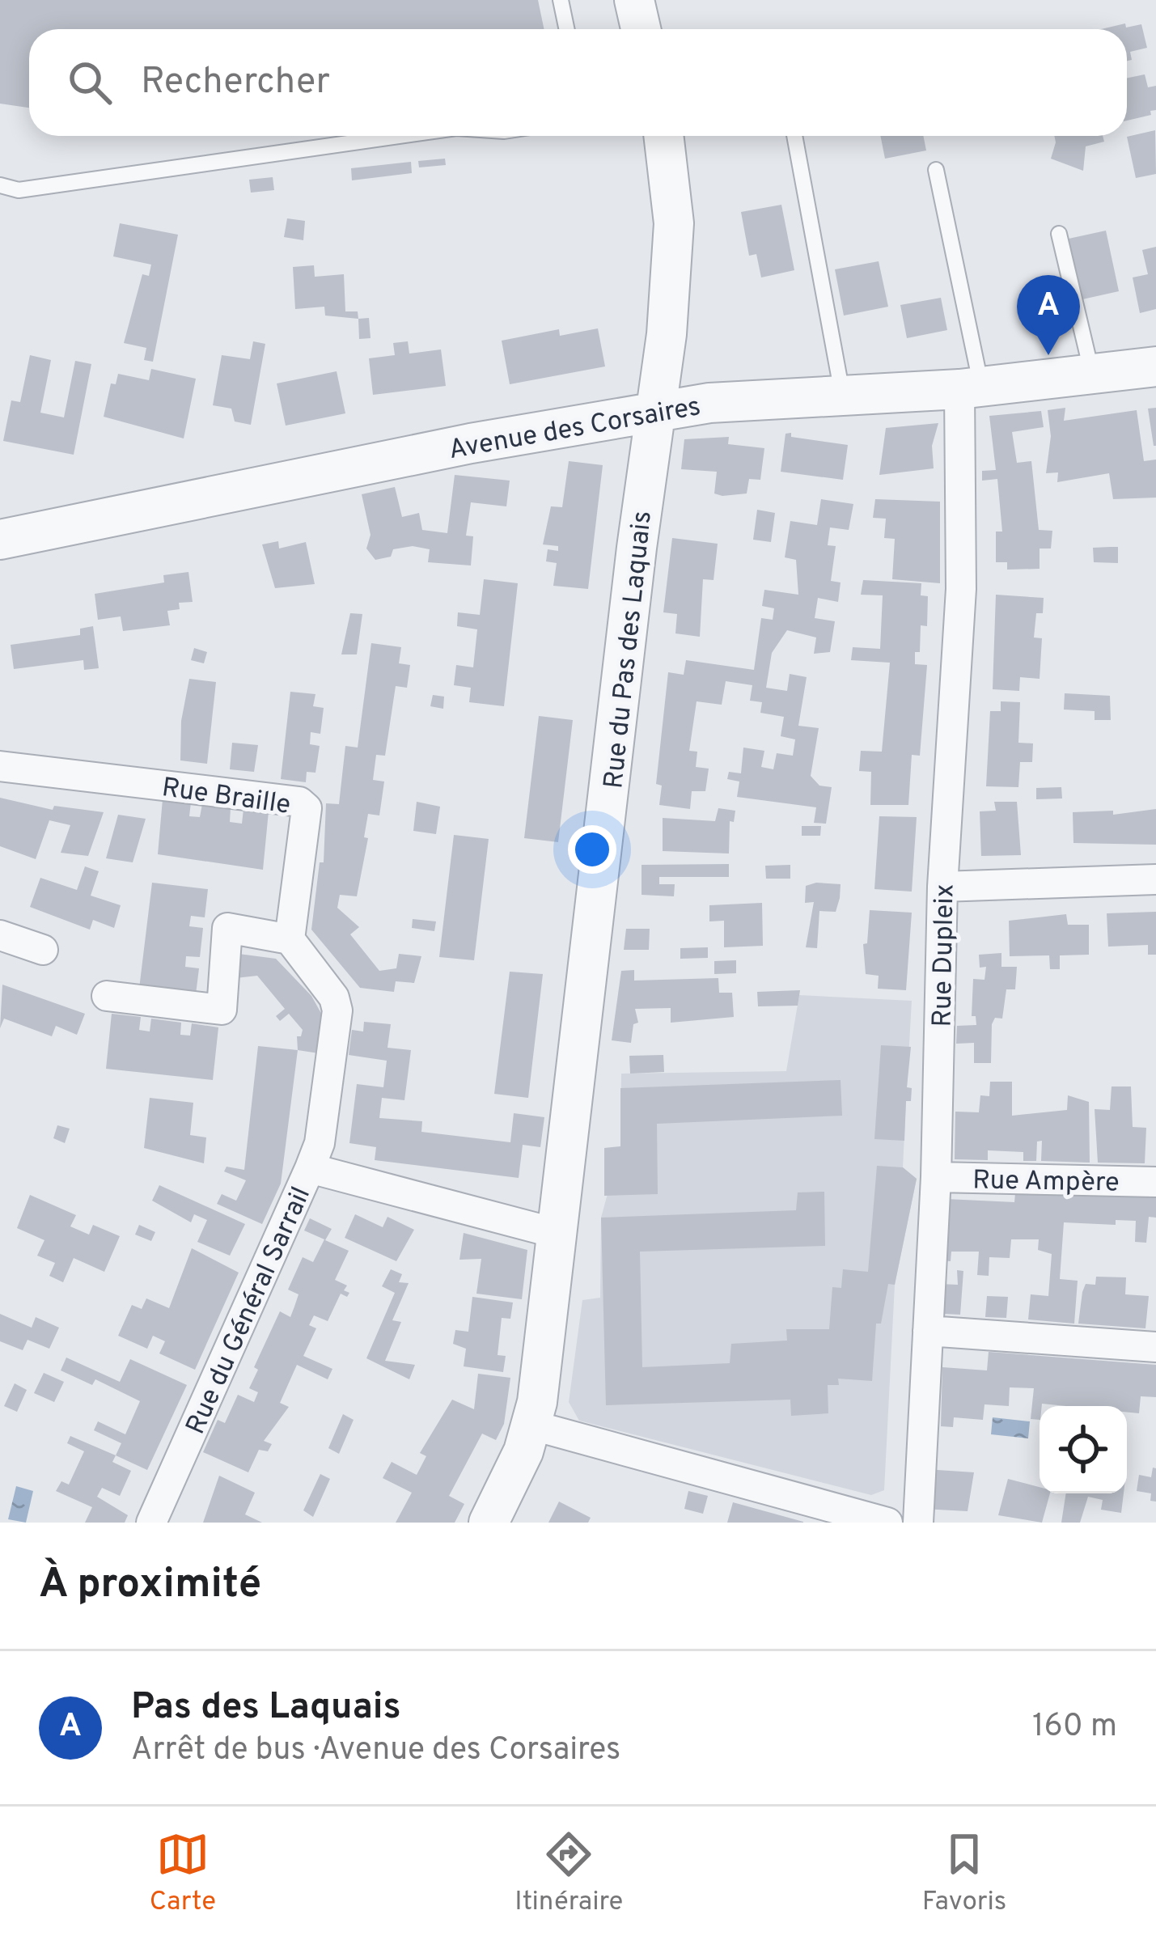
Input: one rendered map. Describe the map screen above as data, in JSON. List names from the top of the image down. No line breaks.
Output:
{"streets":{"street":["Avenue des Corsaires","Rue du Pas des Laquais","Rue Braille","Rue Dupleix","Rue Ampère","Rue du Général Sarrail"]},"crossings":[["Avenue des Corsaires","Rue du Pas des Laquais"],["Avenue des Corsaires","Rue Dupleix"],["Rue du Pas des Laquais","Rue du Général Sarrail"],["Rue Dupleix","Rue Ampère"]],"page":{"search":"Rechercher","pins":"A","heading":"À proximité","list":[{"mark":"A","name":"Pas des Laquais","note":"Arrêt de bus · Avenue des Corsaires","value":"160 m"}],"nav":["Carte","Itinéraire","Favoris"]}}
